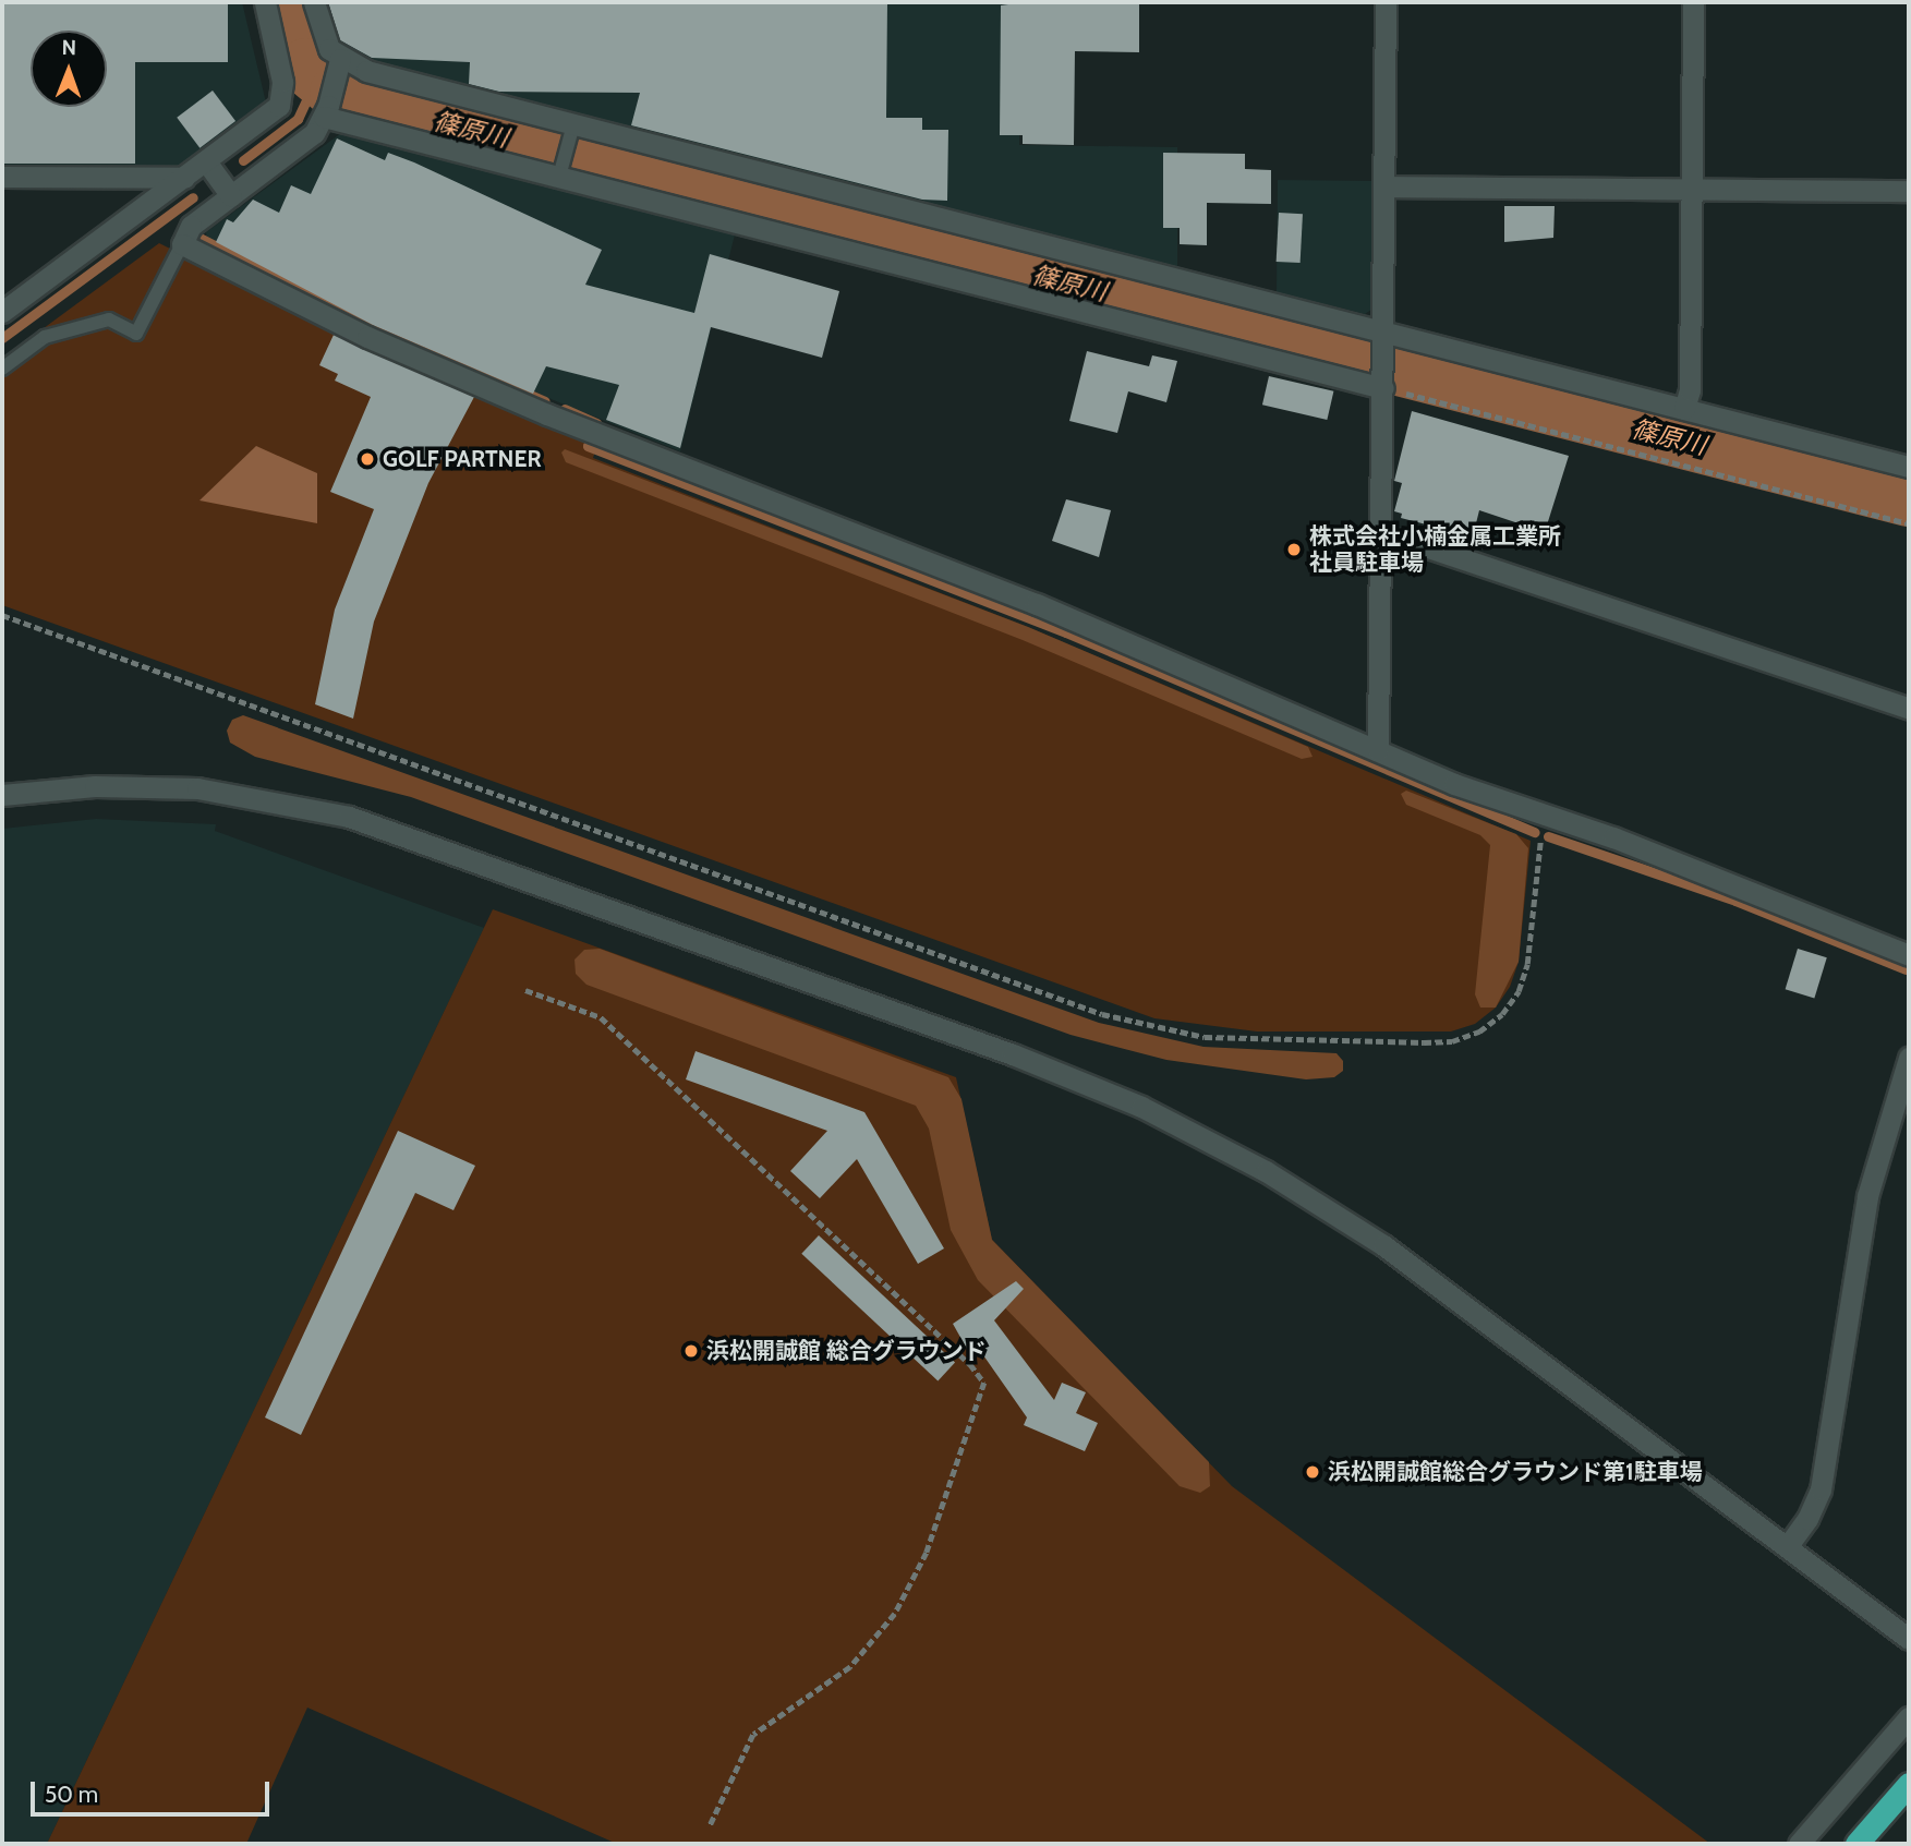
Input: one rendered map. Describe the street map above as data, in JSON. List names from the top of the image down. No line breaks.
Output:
{"water":["篠原川"],"places":["GOLF PARTNER","株式会社小楠金属工業所 社員駐車場","浜松開誠館 総合グラウンド","浜松開誠館総合グラウンド第1駐車場"],"scale_bar":"50 m","north":"top"}
